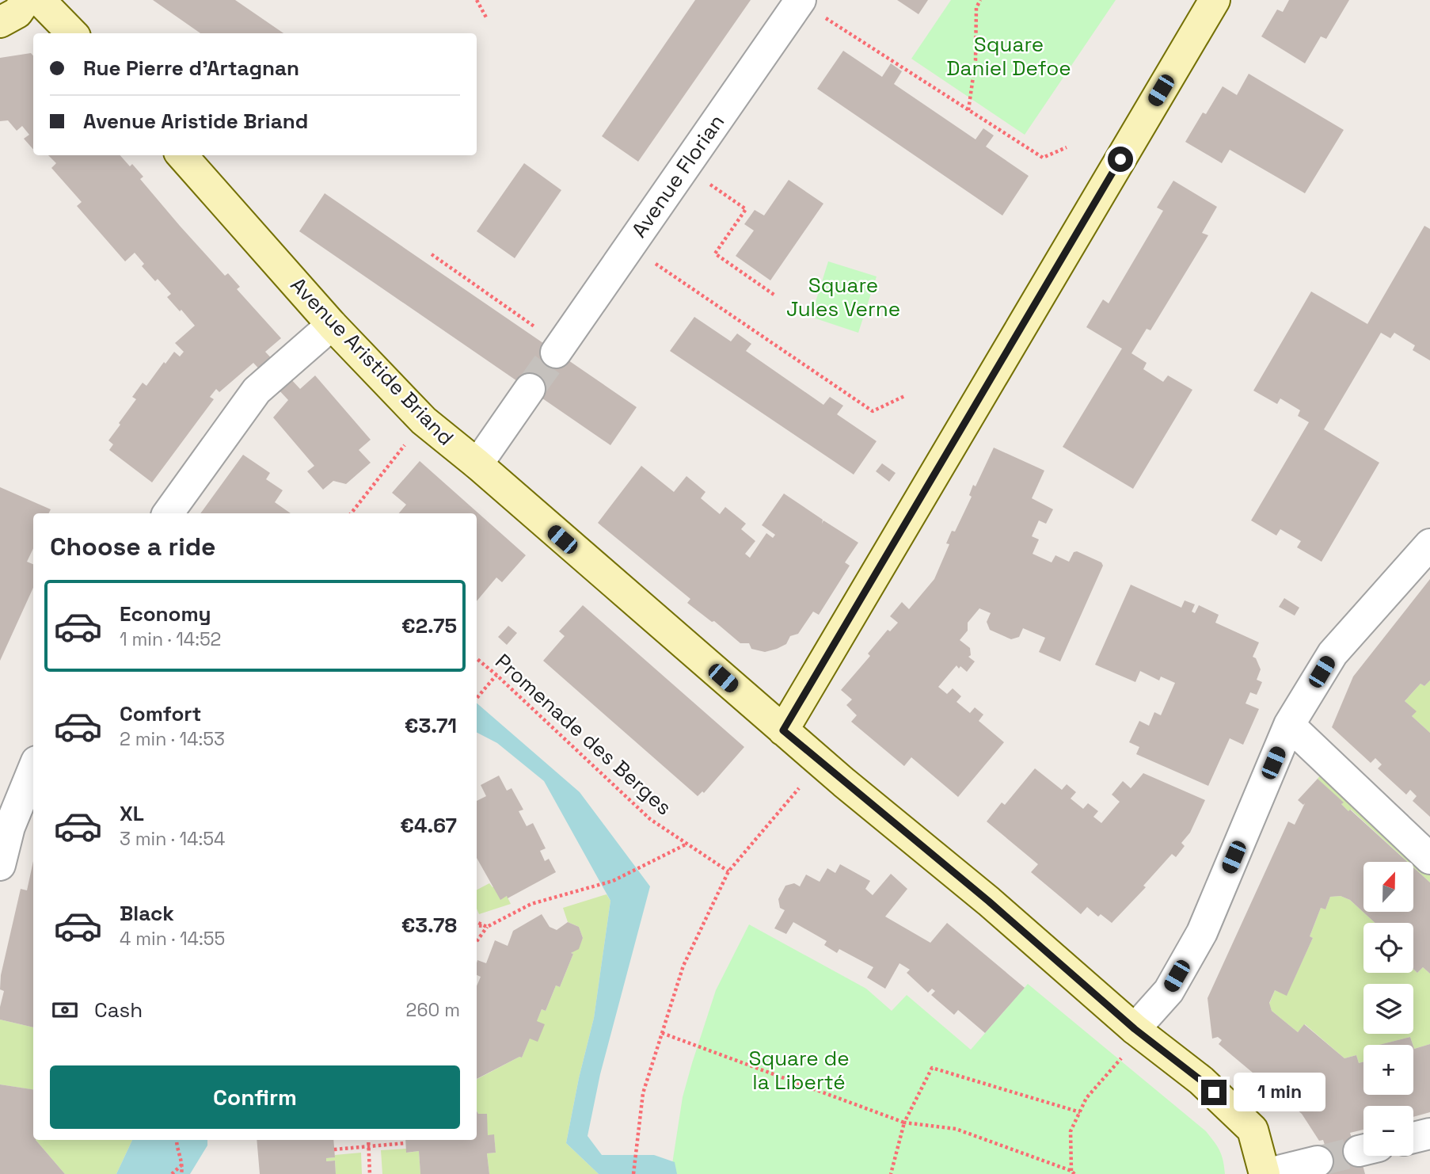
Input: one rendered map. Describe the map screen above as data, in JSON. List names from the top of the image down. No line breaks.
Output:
{"streets":{"street":["Avenue Florian","Avenue Aristide Briand"],"path":["Promenade des Berges"]},"parks":["Square Daniel Defoe","Square Jules Verne","Square de la Liberté"],"north":"top","page":{"banner":["Rue Pierre d'Artagnan","Avenue Aristide Briand"],"heading":"Choose a ride","list":[{"name":"Economy","note":"1 min · 14:52","value":"€2.75"},{"name":"Comfort","note":"2 min · 14:53","value":"€3.71"},{"name":"XL","note":"3 min · 14:54","value":"€4.67"},{"name":"Black","note":"4 min · 14:55","value":"€3.78"}],"map_buttons":["+","−"],"pay":["Cash","260 m"],"buttons":"Confirm","bubble":"1 min"}}
